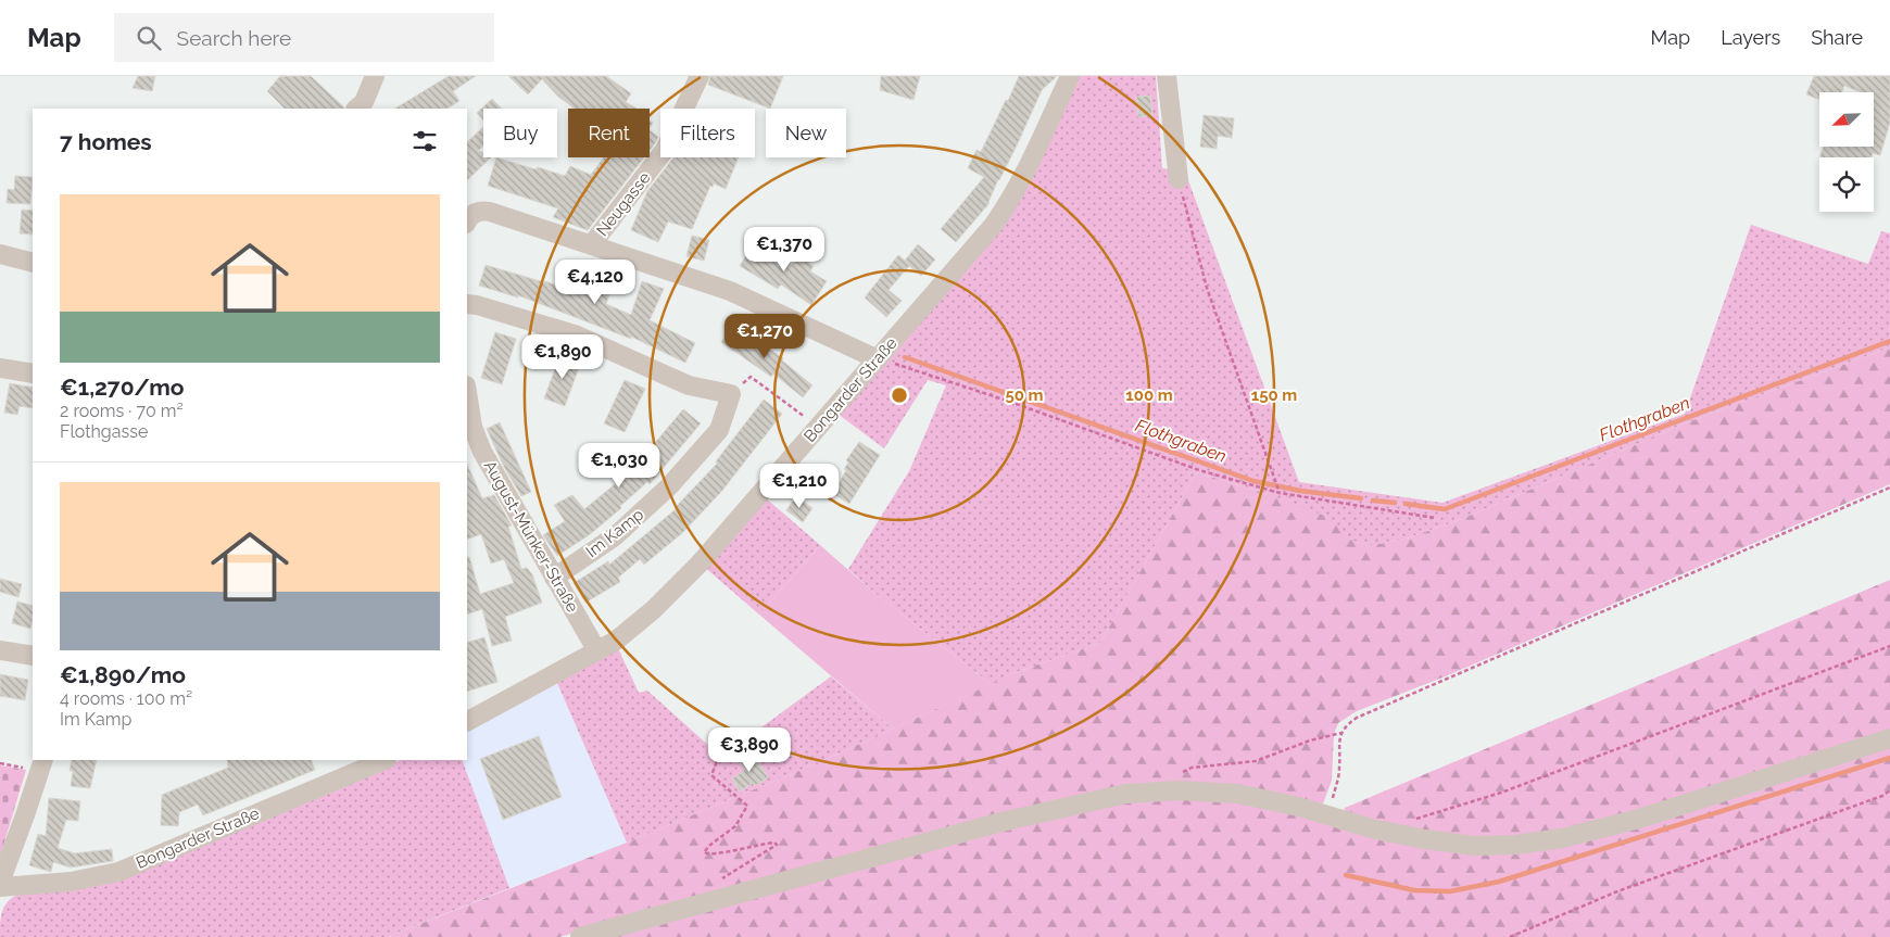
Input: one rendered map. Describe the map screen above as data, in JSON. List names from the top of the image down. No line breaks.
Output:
{"streets":{"street":["Neugasse","Bongarder Straße","Im Kamp","August-Münker-Straße"]},"crossings":[["Bongarder Straße","August-Münker-Straße"],["Im Kamp","August-Münker-Straße"]],"water":["Flothgraben"],"north":"bottom left","page":{"header":"Map","search":"Search here","nav":["Map","Layers","Share"],"chip":["Buy","Rent","Filters","New"],"heading":"7 homes","list":[{"name":"€1,270/mo","note":"2 rooms · 70 m² · Flothgasse"},{"name":"€1,890/mo","note":"4 rooms · 100 m² · Im Kamp"}],"price":["€1,370","€4,120","€1,270","€1,890","€1,030","€1,210","€3,890"]},"rings":["50 m","100 m","150 m"]}
